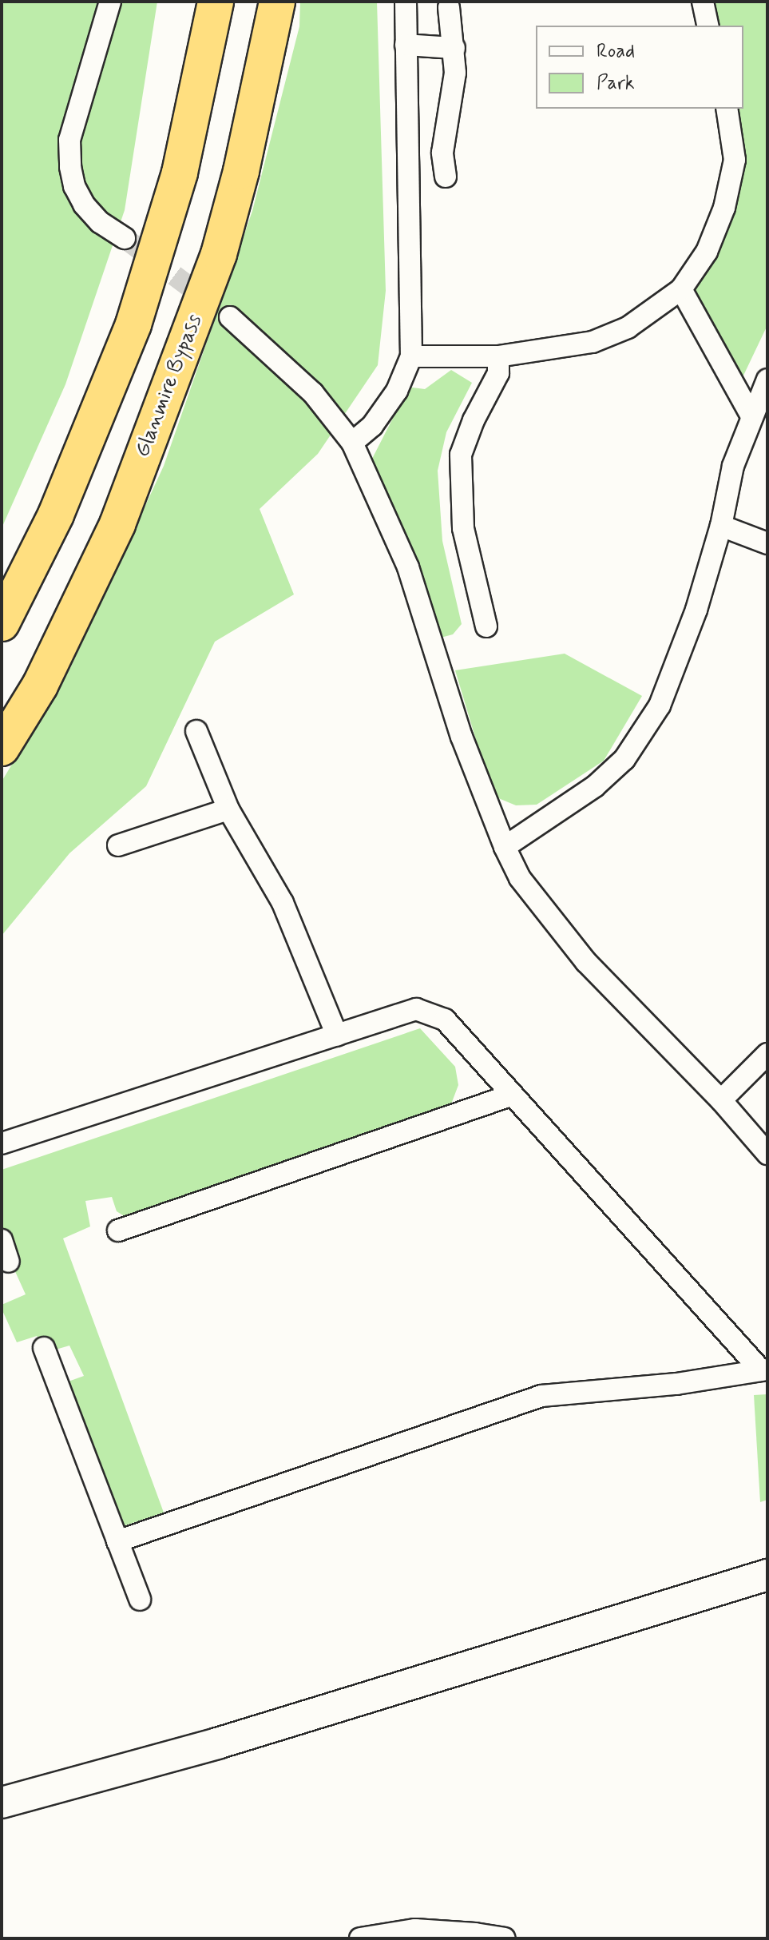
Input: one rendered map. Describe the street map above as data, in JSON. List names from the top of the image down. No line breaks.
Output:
{"streets":{"highway":["Glanmire Bypass"]},"legend":["Road","Park"]}
